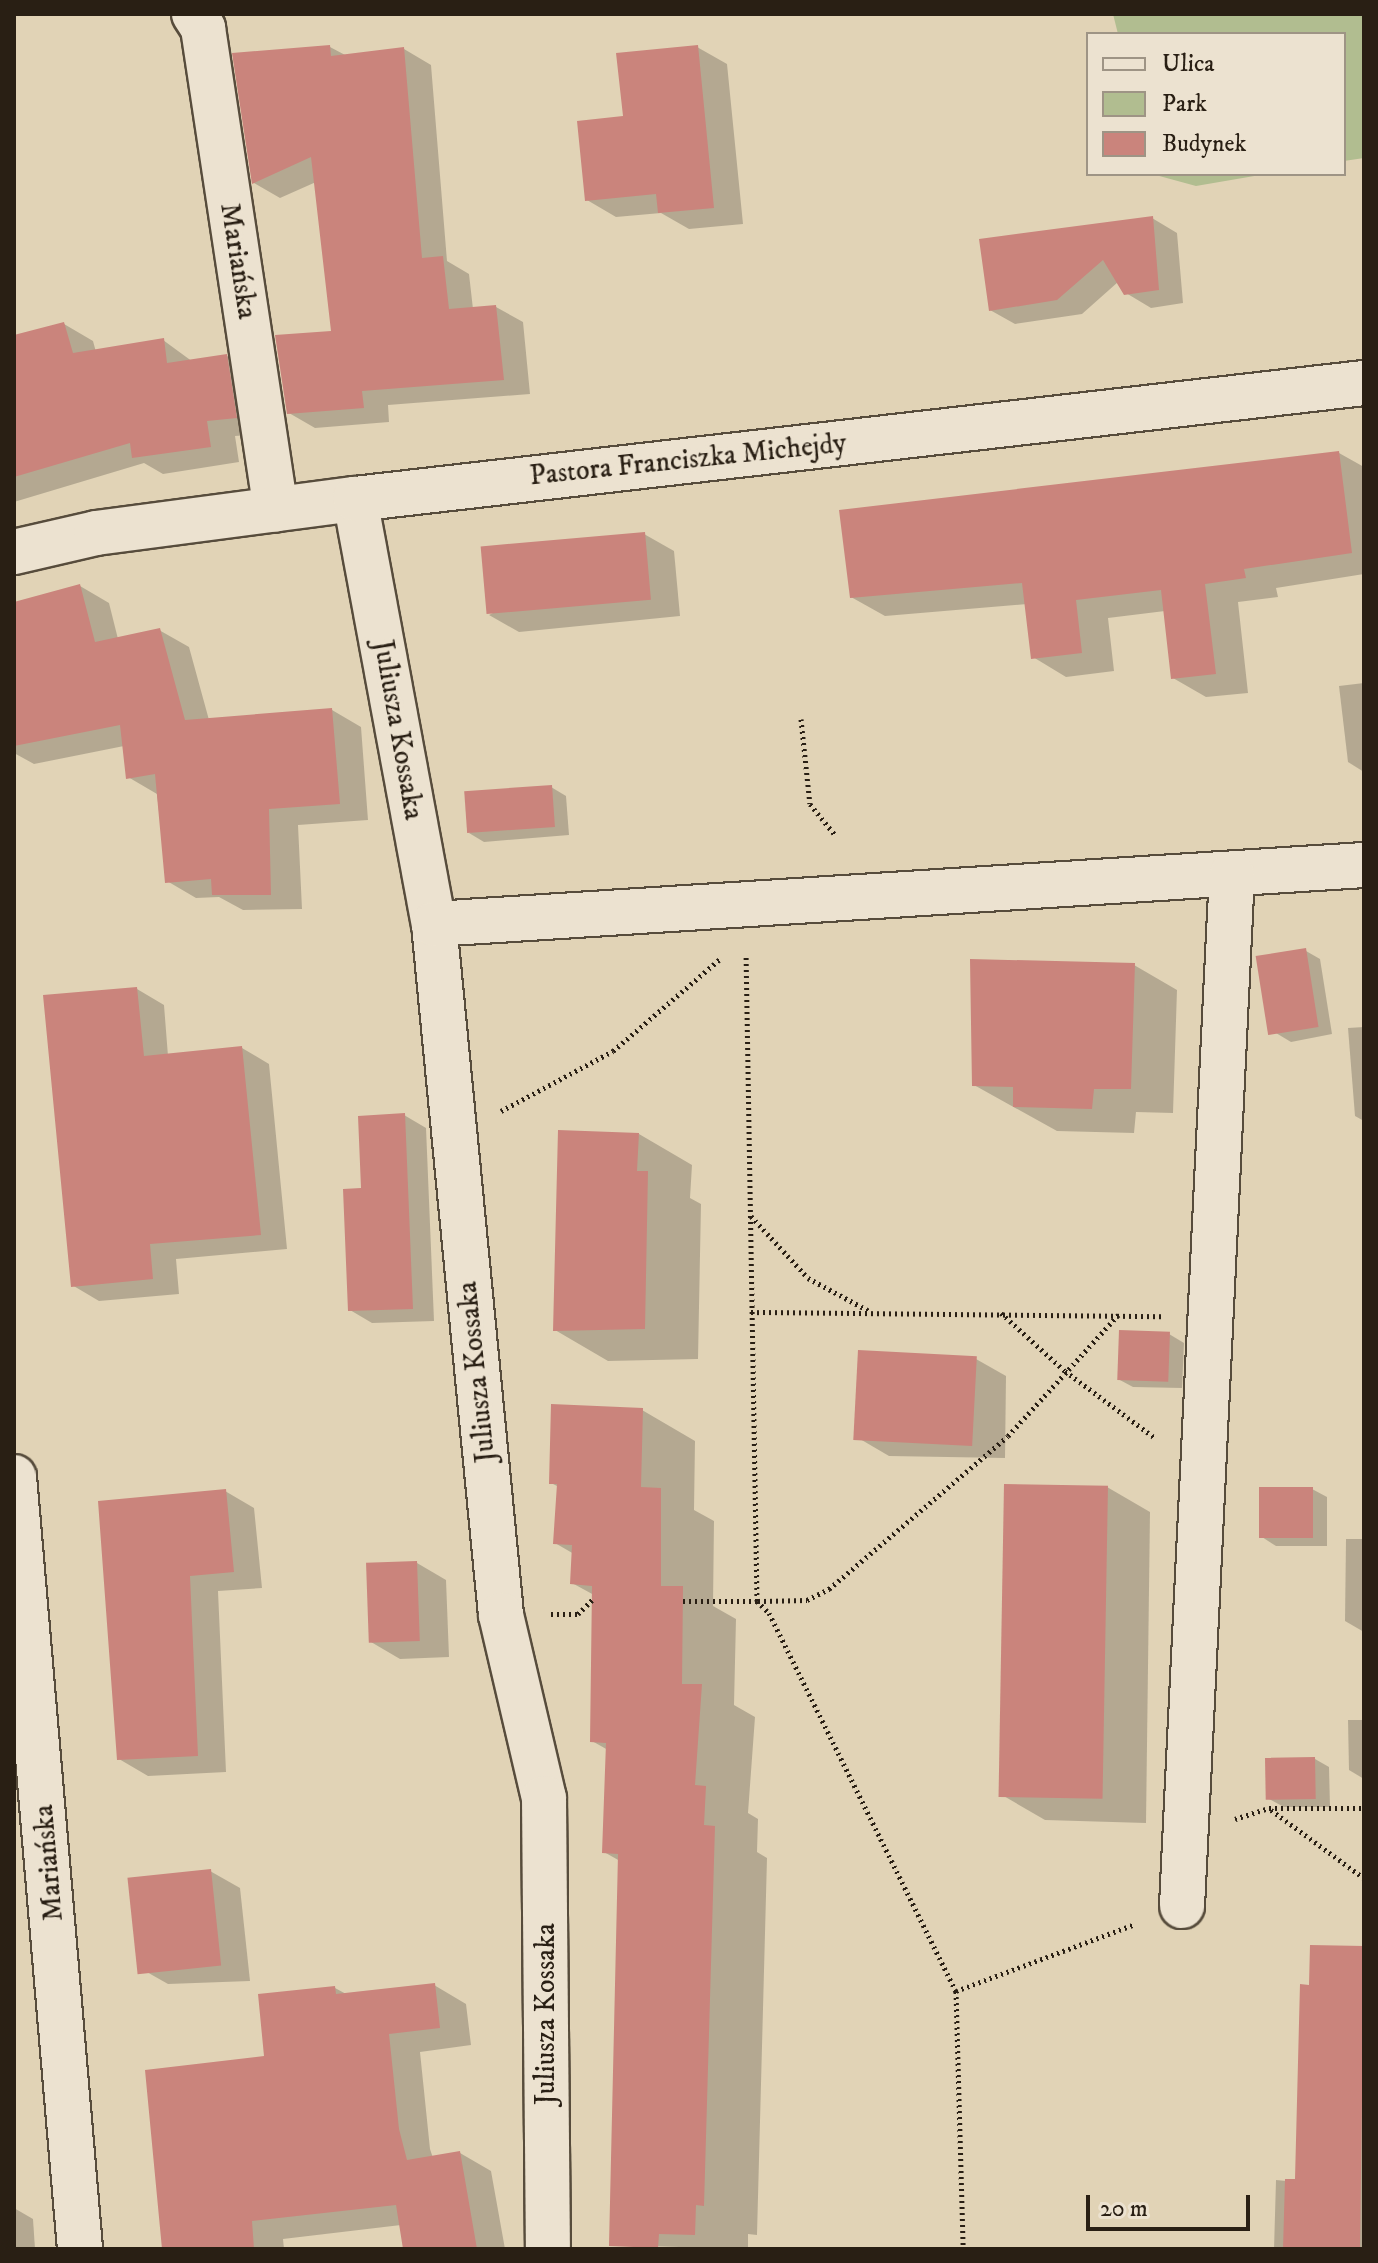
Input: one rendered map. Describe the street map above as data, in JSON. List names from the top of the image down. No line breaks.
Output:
{"streets":{"street":["Mariańska","Pastora Franciszka Michejdy","Juliusza Kossaka"]},"crossings":[["Mariańska","Pastora Franciszka Michejdy"],["Pastora Franciszka Michejdy","Juliusza Kossaka"]],"legend":["Ulica","Park","Budynek"],"scale_bar":"20 m"}
